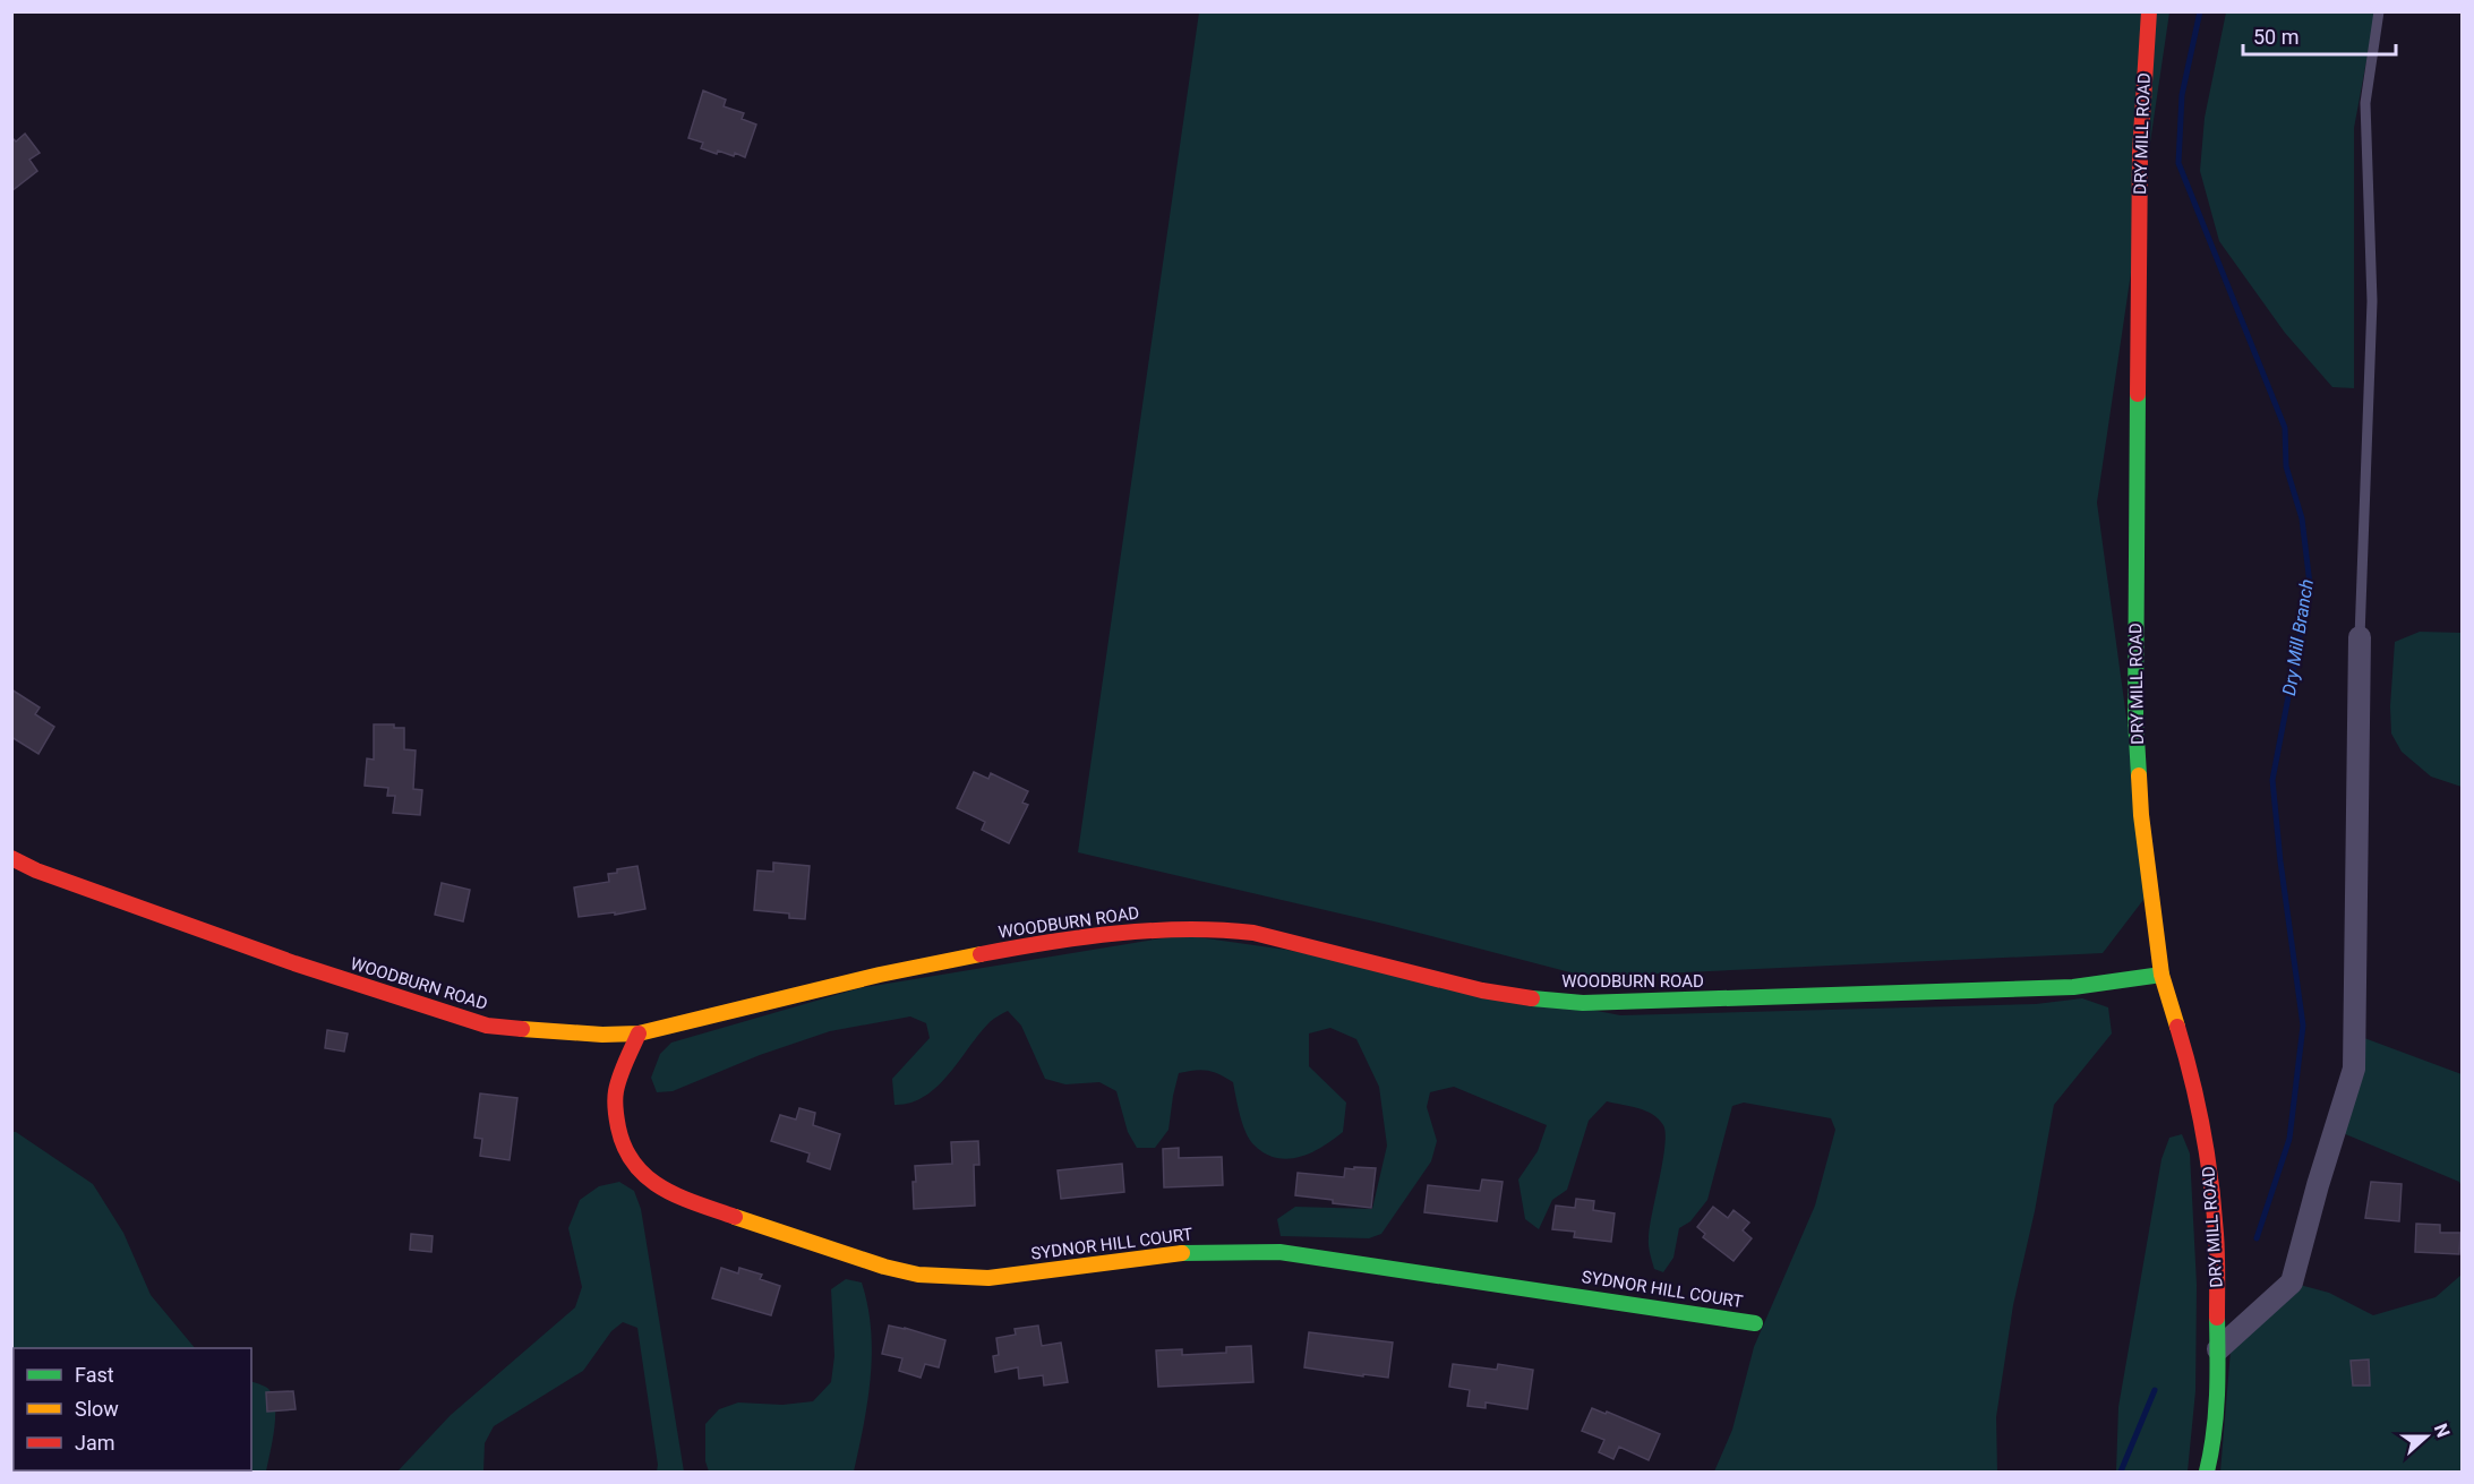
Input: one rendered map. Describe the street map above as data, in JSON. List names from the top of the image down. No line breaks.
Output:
{"streets":{"street":["DRY MILL ROAD","WOODBURN ROAD","SYDNOR HILL COURT"]},"crossings":[["DRY MILL ROAD","WOODBURN ROAD"],["WOODBURN ROAD","SYDNOR HILL COURT"]],"water":["Dry Mill Branch"],"legend":["Fast","Slow","Jam"],"scale_bar":"50 m","north":"right"}
